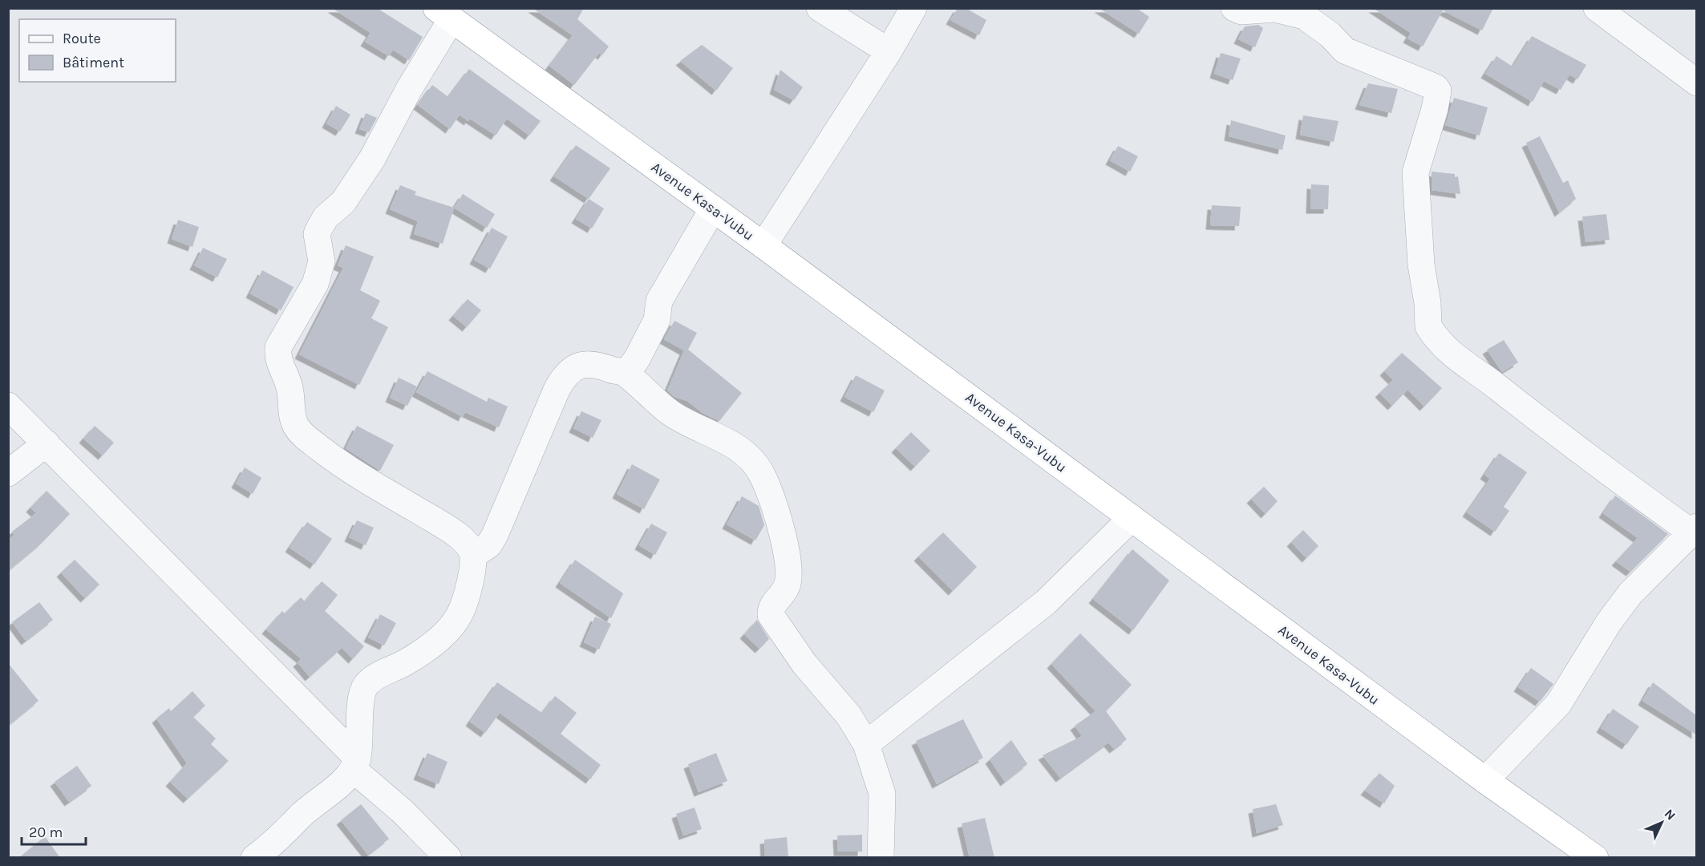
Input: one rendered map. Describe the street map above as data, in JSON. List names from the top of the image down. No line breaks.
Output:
{"streets":{"highway":["Avenue Kasa-Vubu"]},"legend":["Route","Bâtiment"],"scale_bar":"20 m","north":"top right"}
